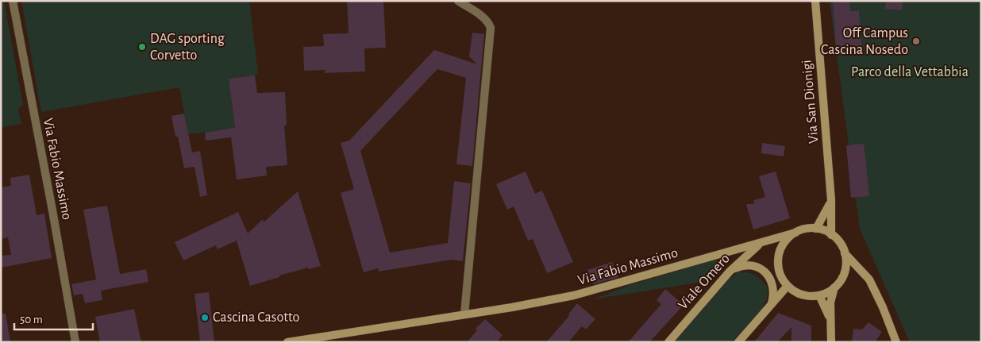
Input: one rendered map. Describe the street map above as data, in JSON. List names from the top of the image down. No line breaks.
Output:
{"streets":{"main road":["Via San Dionigi","Via Fabio Massimo","Viale Omero"]},"crossings":[["Via San Dionigi","Via Fabio Massimo"],["Via Fabio Massimo","Viale Omero"]],"parks":["Parco della Vettabbia"],"places":["Off Campus Cascina Nosedo","DAG sporting Corvetto","Cascina Casotto"],"scale_bar":"50 m"}
